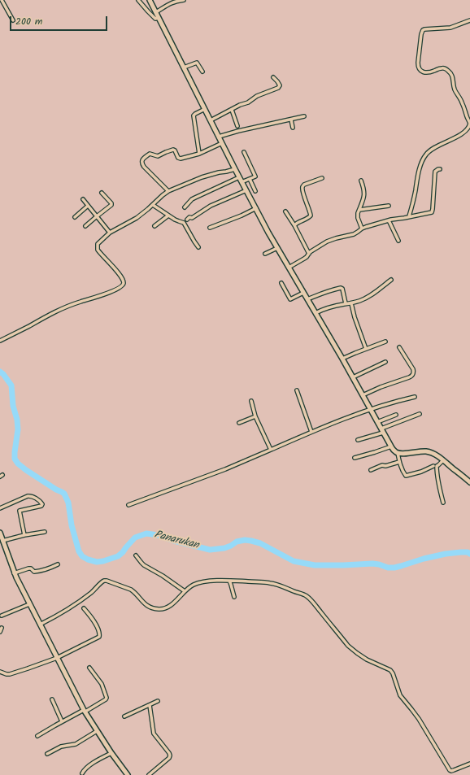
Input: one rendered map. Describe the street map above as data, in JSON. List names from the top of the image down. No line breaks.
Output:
{"water":["Panarukan"],"scale_bar":"200 m"}
